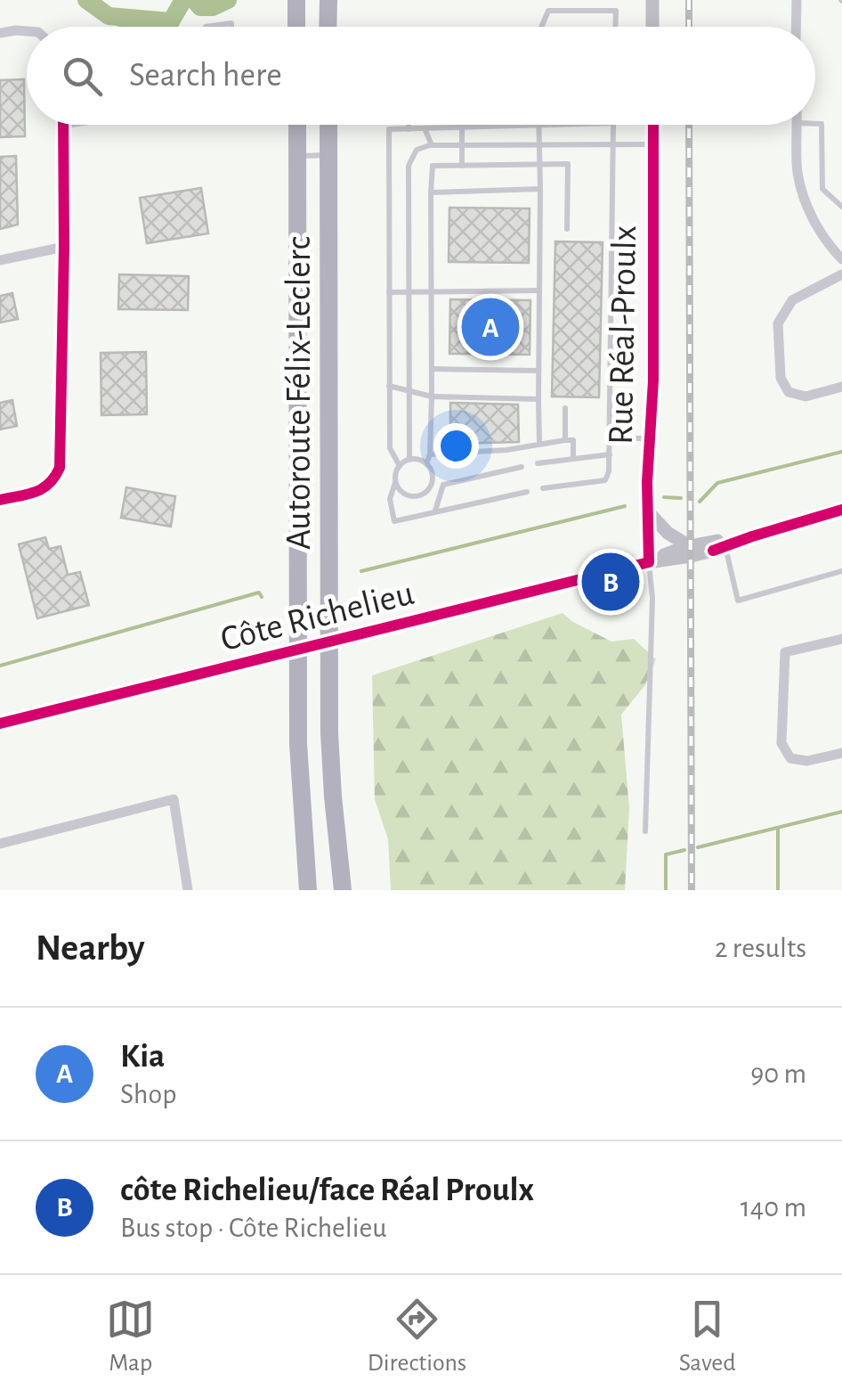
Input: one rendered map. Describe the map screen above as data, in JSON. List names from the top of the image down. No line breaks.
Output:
{"streets":{"highway":["Autoroute Félix-Leclerc"],"street":["Rue Réal-Proulx","Côte Richelieu"]},"crossings":[["Rue Réal-Proulx","Côte Richelieu"]],"page":{"search":"Search here","pins":["A","B"],"heading":["Nearby","2 results"],"list":[{"mark":"A","name":"Kia","note":"Shop","value":"90 m"},{"mark":"B","name":"côte Richelieu/face Réal Proulx","note":"Bus stop · Côte Richelieu","value":"140 m"}],"nav":["Map","Directions","Saved"]}}
